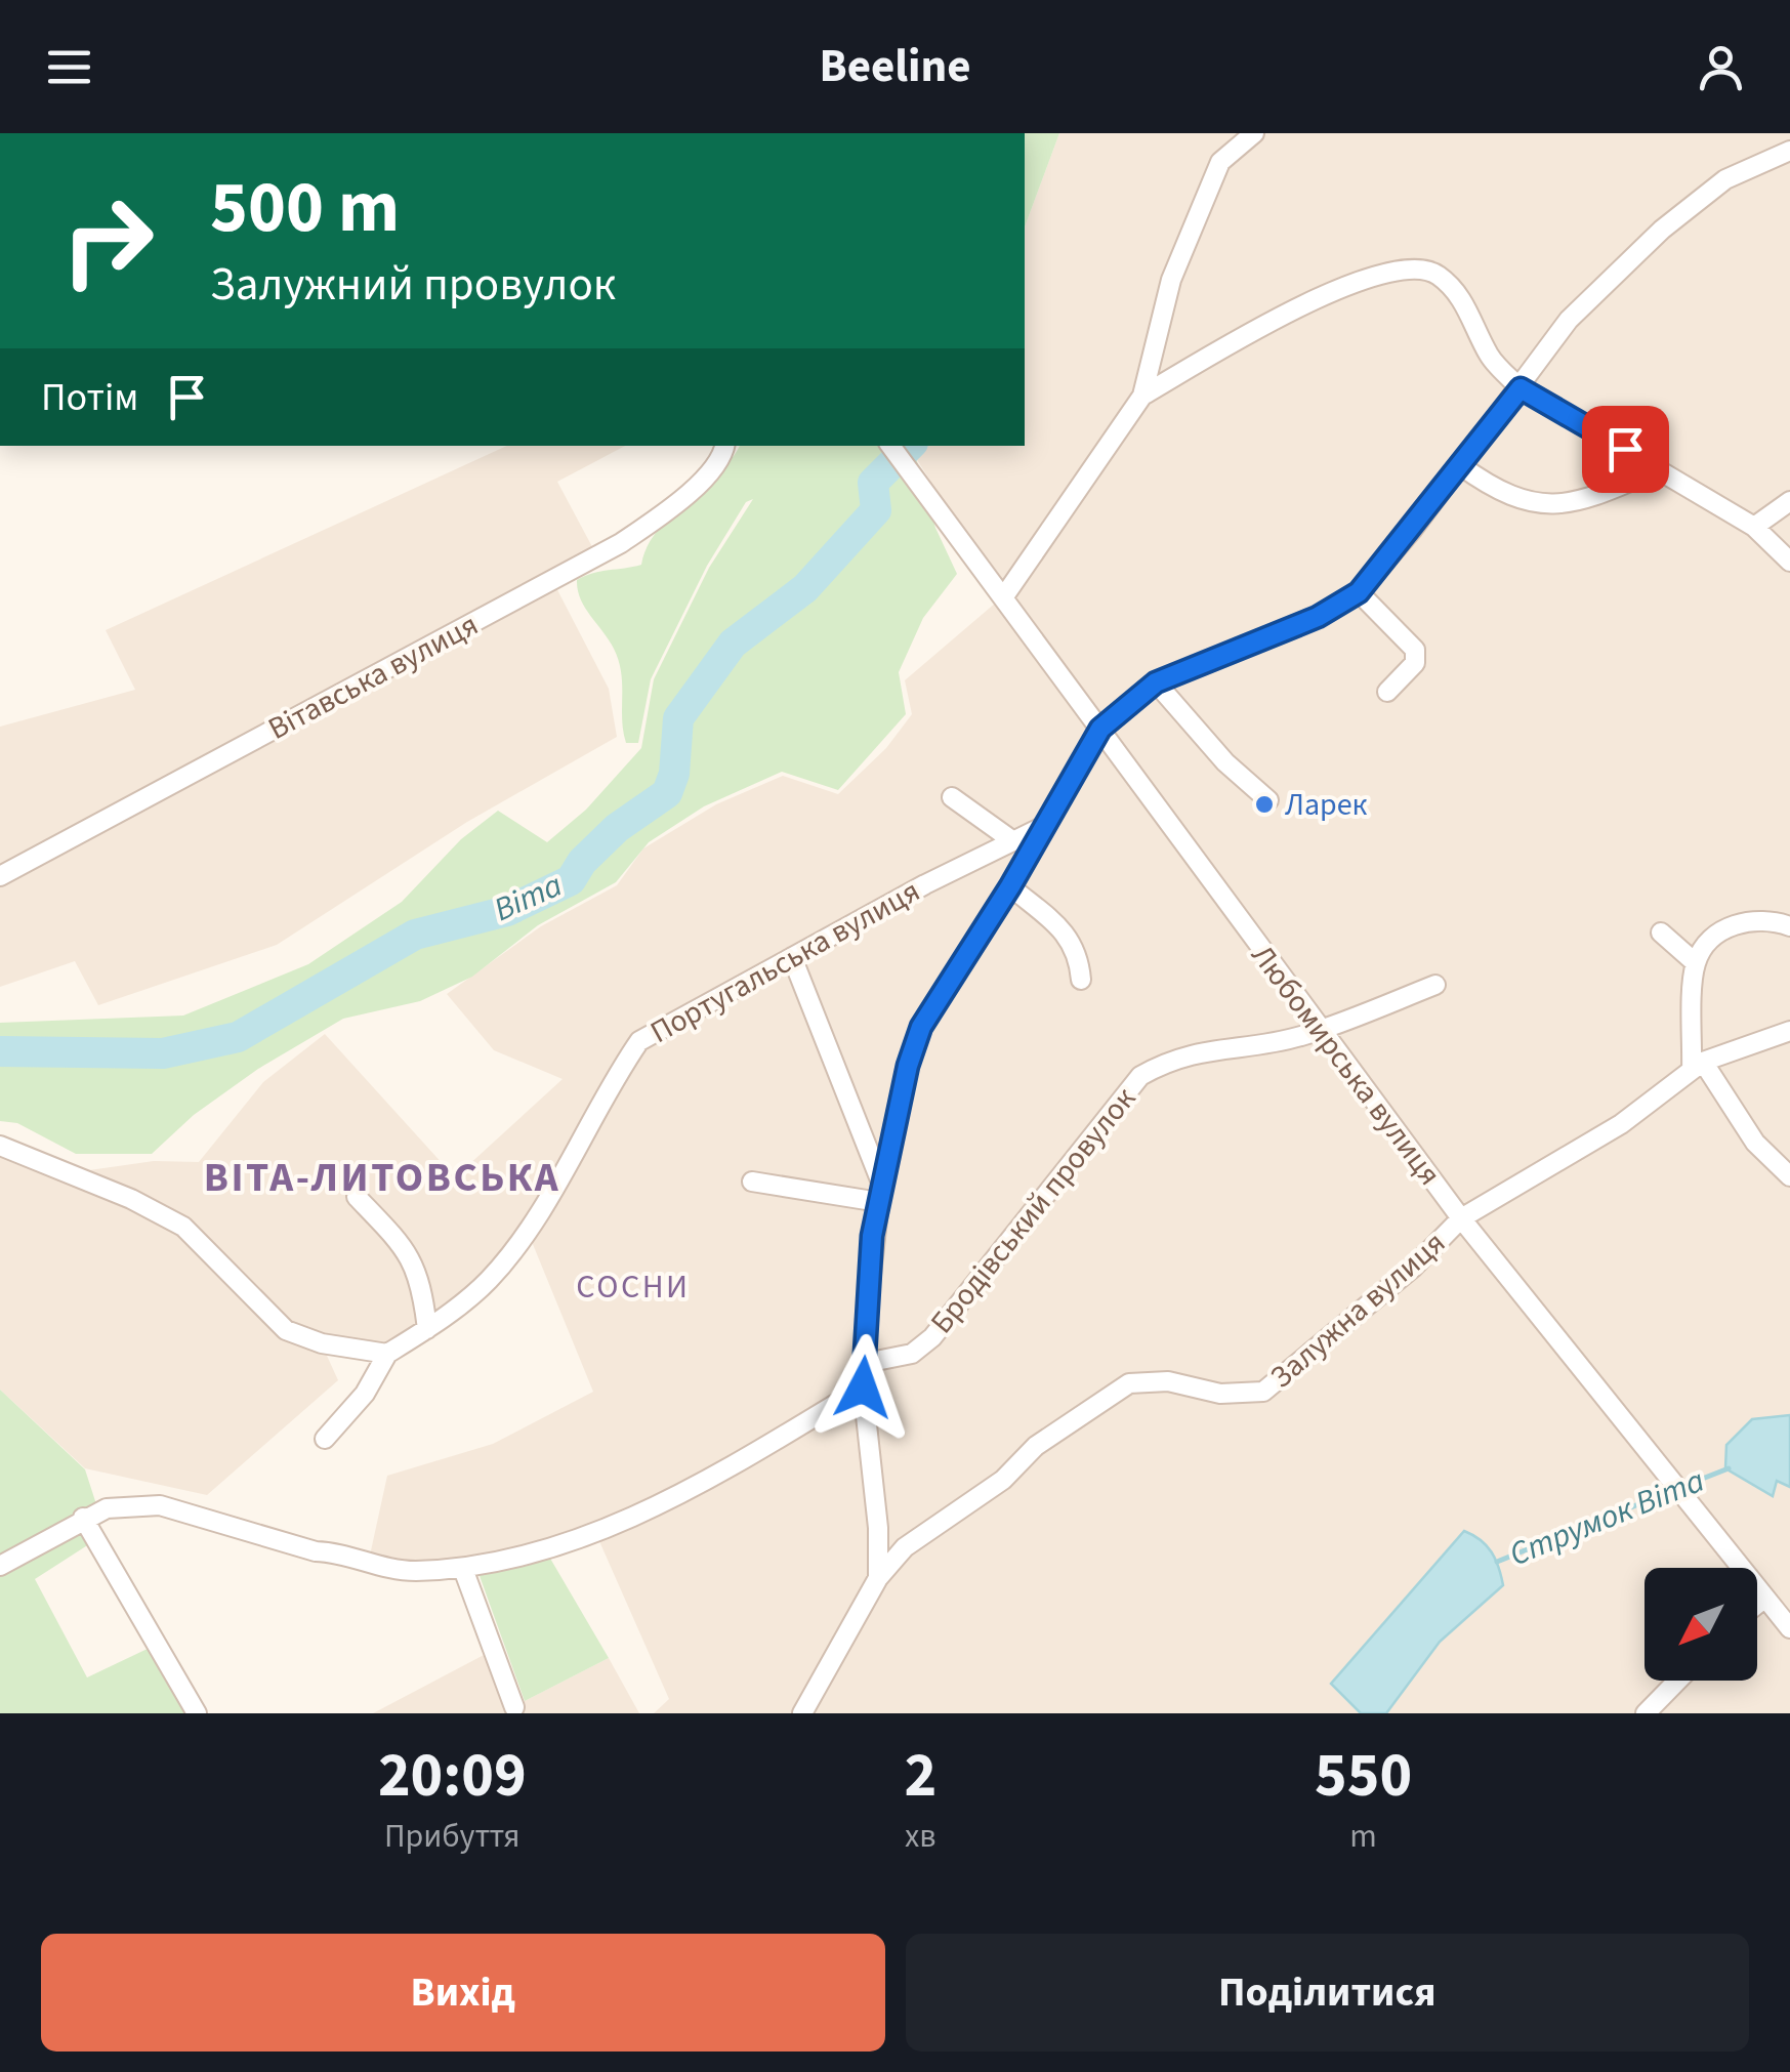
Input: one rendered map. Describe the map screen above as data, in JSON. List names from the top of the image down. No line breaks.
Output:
{"streets":{"street":["Вітавська вулиця","Португальська вулиця","Любомирська вулиця","Бродівський провулок","Залужна вулиця"]},"crossings":[["Любомирська вулиця","Бродівський провулок"],["Любомирська вулиця","Залужна вулиця"]],"districts":["ВІТА-ЛИТОВСЬКА","СОСНИ"],"water":["Віта","Струмок Віта"],"places":["Ларек"],"north":"bottom left","page":{"header":"Beeline","turn":["500 m","Залужний провулок"],"then":"Потім","eta":["20:09","Прибуття","2","хв","550","m"],"buttons":["Вихід","Поділитися"]}}
